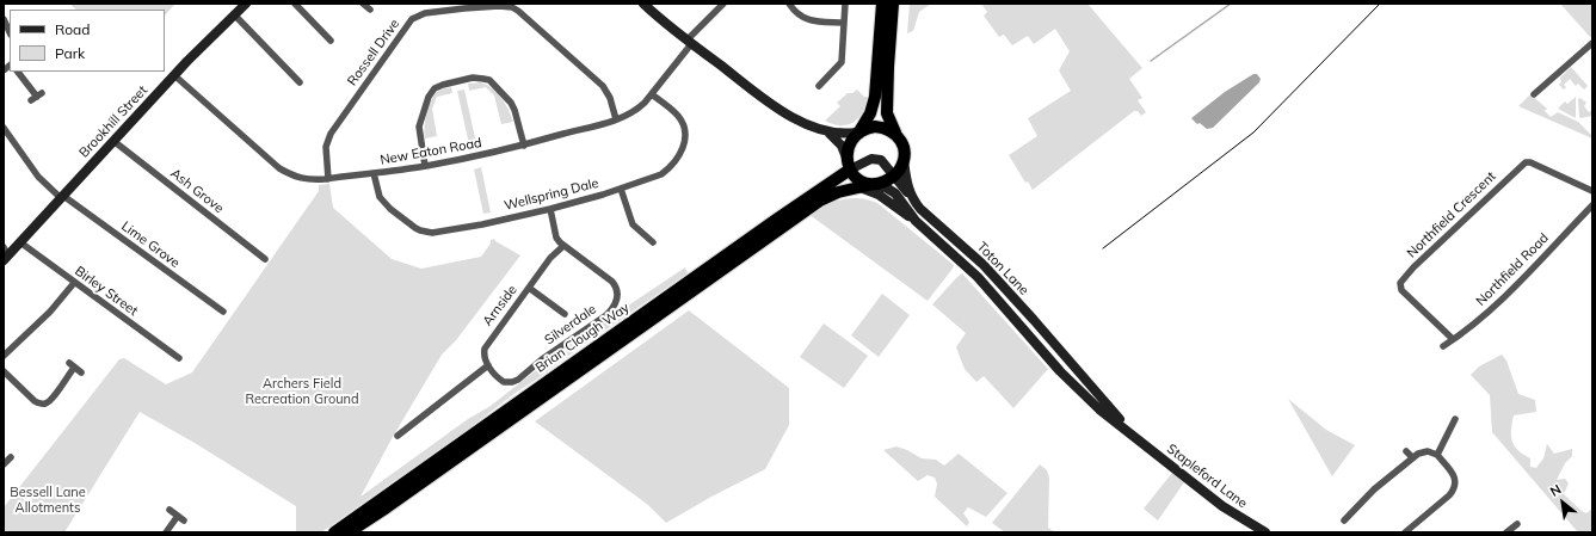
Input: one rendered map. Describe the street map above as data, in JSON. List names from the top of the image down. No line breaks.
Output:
{"streets":{"highway":["Brian Clough Way"],"main road":["Brookhill Street","Toton Lane","Stapleford Lane"],"street":["Rossell Drive","New Eaton Road","Ash Grove","Wellspring Dale","Northfield Crescent","Lime Grove","Northfield Road","Birley Street","Arnside","Silverdale"]},"crossings":[["Rossell Drive","New Eaton Road"],["Brookhill Street","New Eaton Road"],["Brookhill Street","Ash Grove"],["Brookhill Street","Lime Grove"],["Brookhill Street","Birley Street"],["New Eaton Road","Wellspring Dale"],["Wellspring Dale","Silverdale"],["Northfield Crescent","Northfield Road"],["Toton Lane","Brian Clough Way"],["Toton Lane","Stapleford Lane"],["Arnside","Silverdale"]],"parks":["Archers Field Recreation Ground","Bessell Lane Allotments"],"legend":["Road","Park"],"north":"top left"}
